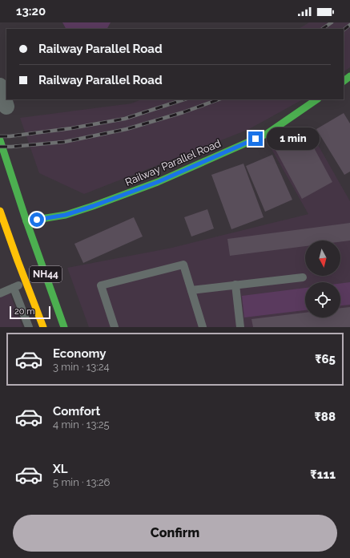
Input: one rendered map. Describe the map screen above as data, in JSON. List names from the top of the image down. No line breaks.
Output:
{"streets":{"street":["Railway Parallel Road","NH44"]},"crossings":[["Railway Parallel Road","NH44"]],"scale_bar":"20 m","north":"bottom","page":{"status":"13:20","banner":["Railway Parallel Road","Railway Parallel Road"],"bubble":"1 min","scale":"20 m","list":[{"name":"Economy","note":"3 min · 13:24","value":"₹65"},{"name":"Comfort","note":"4 min · 13:25","value":"₹88"},{"name":"XL","note":"5 min · 13:26","value":"₹111"}],"buttons":"Confirm"}}
